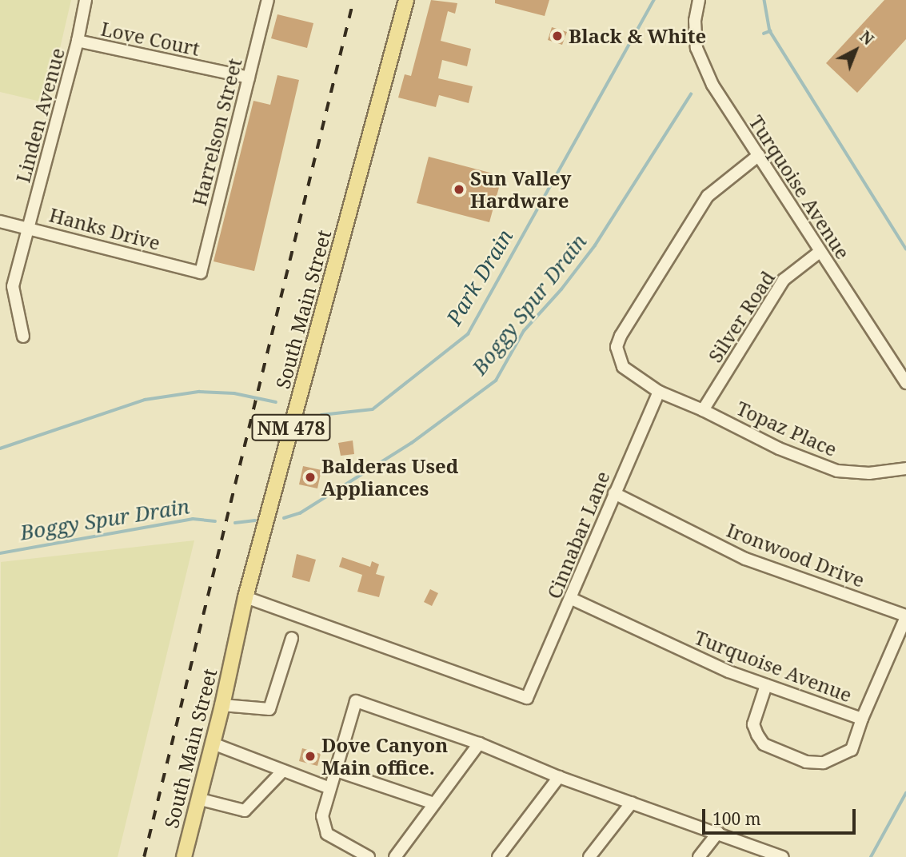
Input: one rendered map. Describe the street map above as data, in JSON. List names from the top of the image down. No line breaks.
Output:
{"streets":{"main road":["South Main Street","NM 478"],"street":["Love Court","Linden Avenue","Harrelson Street","Turquoise Avenue","Hanks Drive","Silver Road","Topaz Place","Cinnabar Lane","Ironwood Drive"]},"crossings":[["Love Court","Linden Avenue"],["Love Court","Harrelson Street"],["Linden Avenue","Hanks Drive"],["Harrelson Street","Hanks Drive"],["Turquoise Avenue","Silver Road"],["Turquoise Avenue","Cinnabar Lane"],["Turquoise Avenue","Ironwood Drive"],["South Main Street","Cinnabar Lane"],["Silver Road","Topaz Place"],["Topaz Place","Cinnabar Lane"],["Cinnabar Lane","Ironwood Drive"]],"water":["Park Drain","Boggy Spur Drain"],"places":["Black & White","Sun Valley Hardware","Balderas Used Appliances","Dove Canyon Main office."],"scale_bar":"100 m","north":"top right"}
